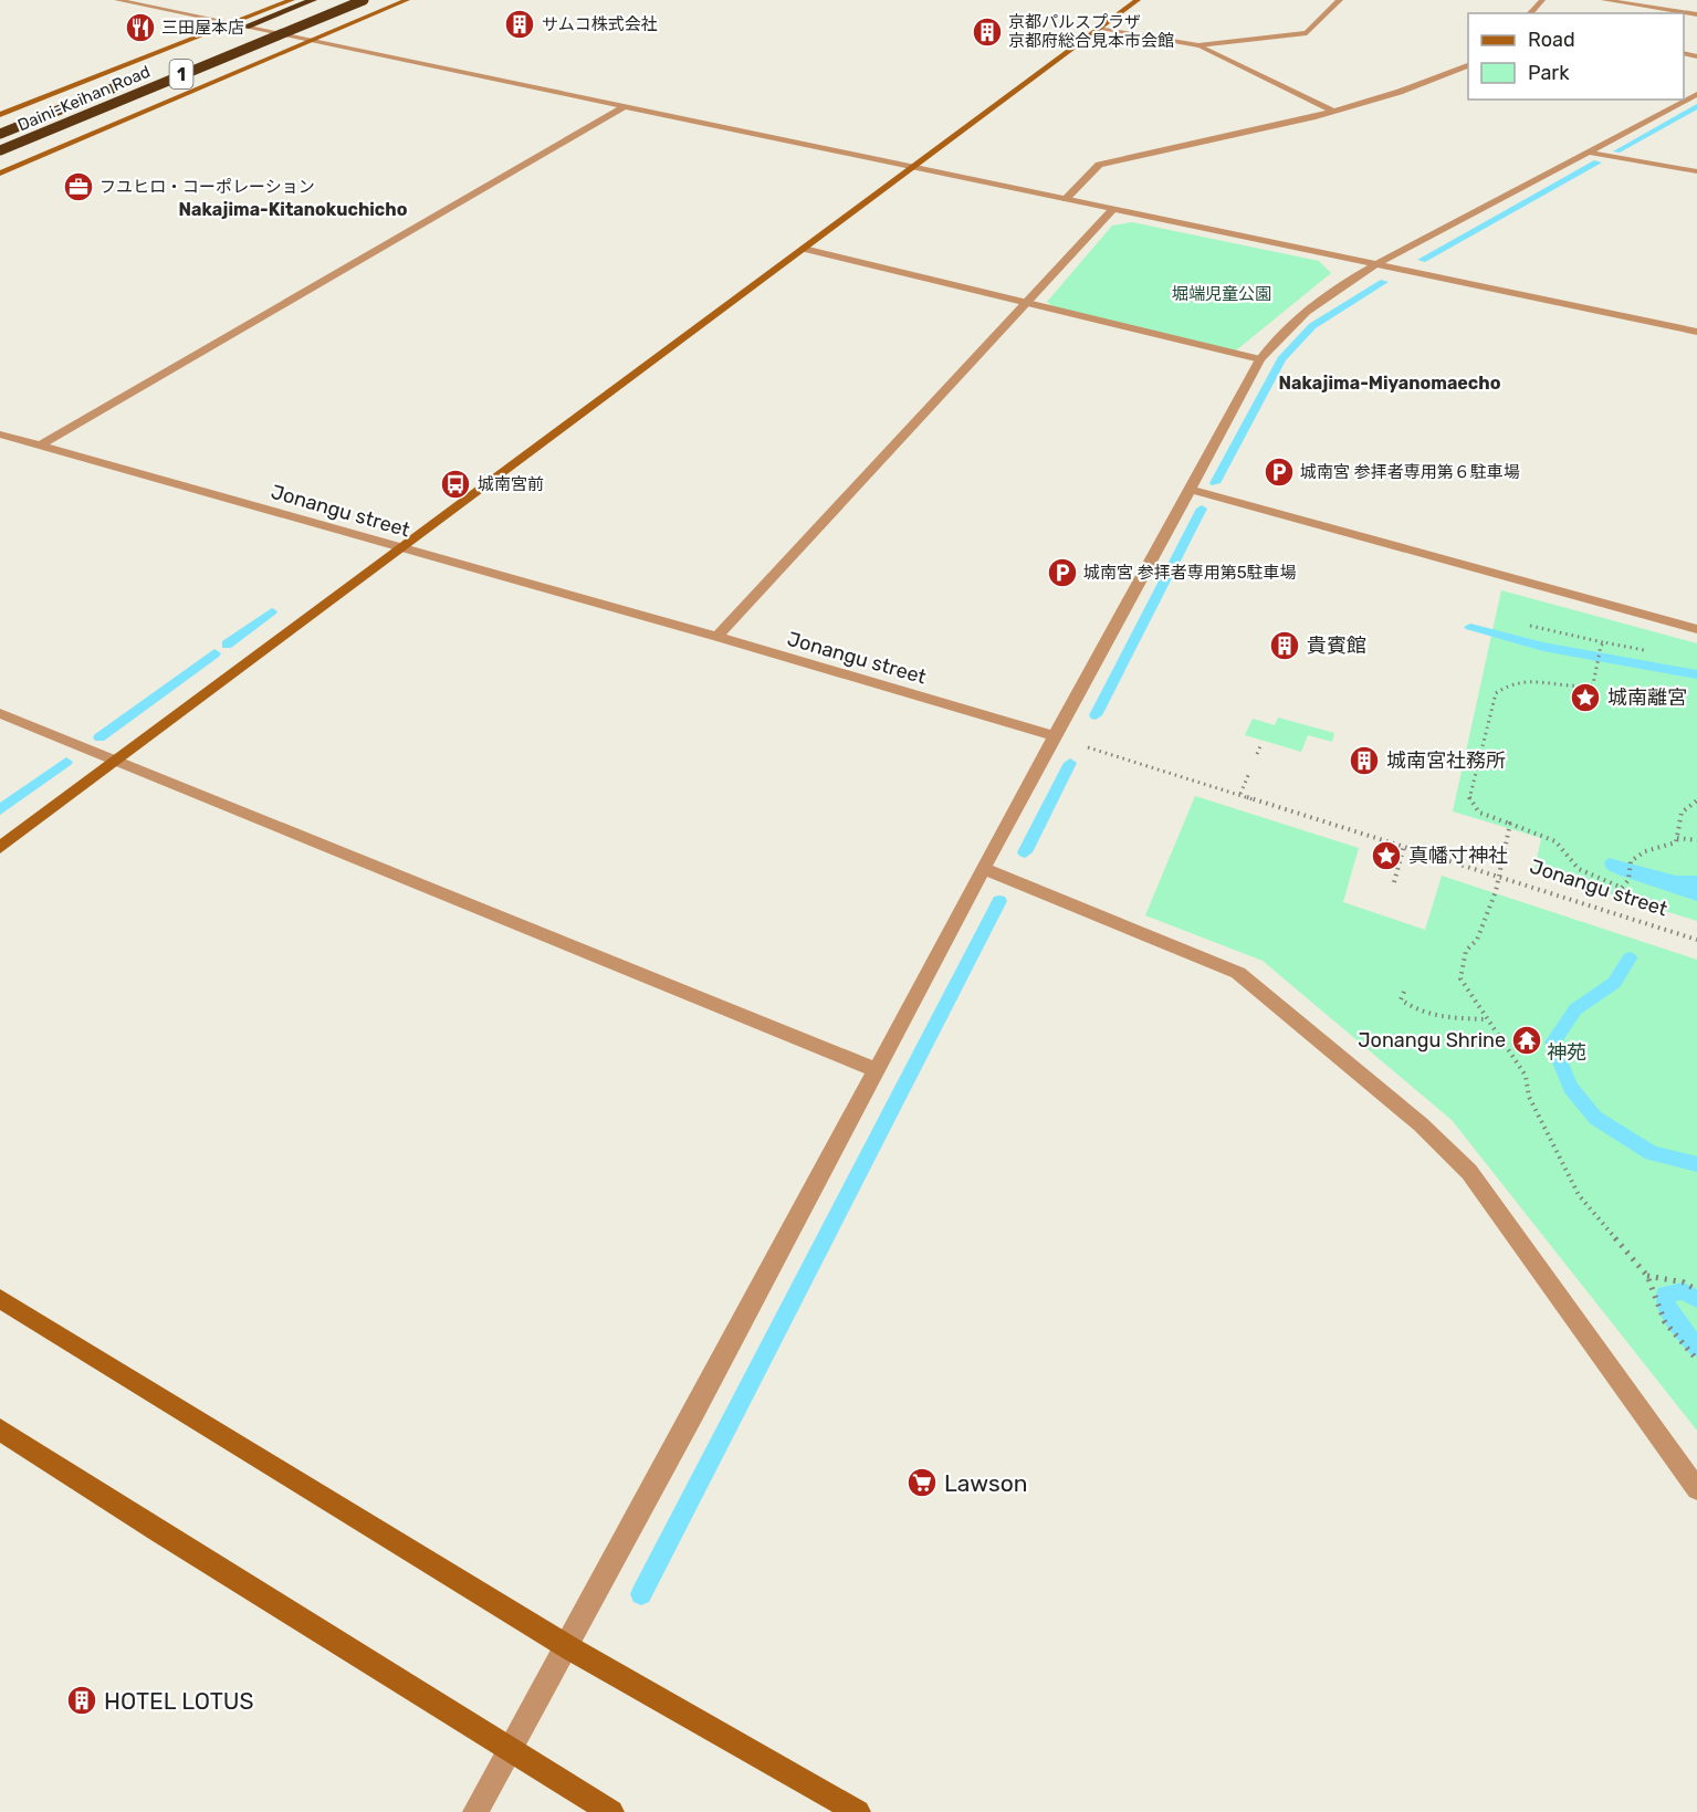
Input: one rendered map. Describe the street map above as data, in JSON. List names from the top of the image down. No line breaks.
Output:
{"streets":{"highway":["1","Daini-Keihan Road"],"street":["Jonangu street"]},"districts":["Nakajima-Kitanokuchicho","Nakajima-Miyanomaecho"],"parks":["堀端児童公園","神苑"],"places":{"building":["サムコ株式会社","京都パルスプラザ 京都府総合見本市会館","貴賓館","城南宮社務所","HOTEL LOTUS"],"restaurant":["三田屋本店"],"office":["フユヒロ・コーポレーション"],"parking":["城南宮 参拝者専用第６駐車場","城南宮 参拝者専用第5駐車場"],"bus stop":["城南宮前"],"place":["城南離宮","真幡寸神社"],"temple":["Jonangu Shrine"],"supermarket":["Lawson"]},"legend":["Road","Park"]}
